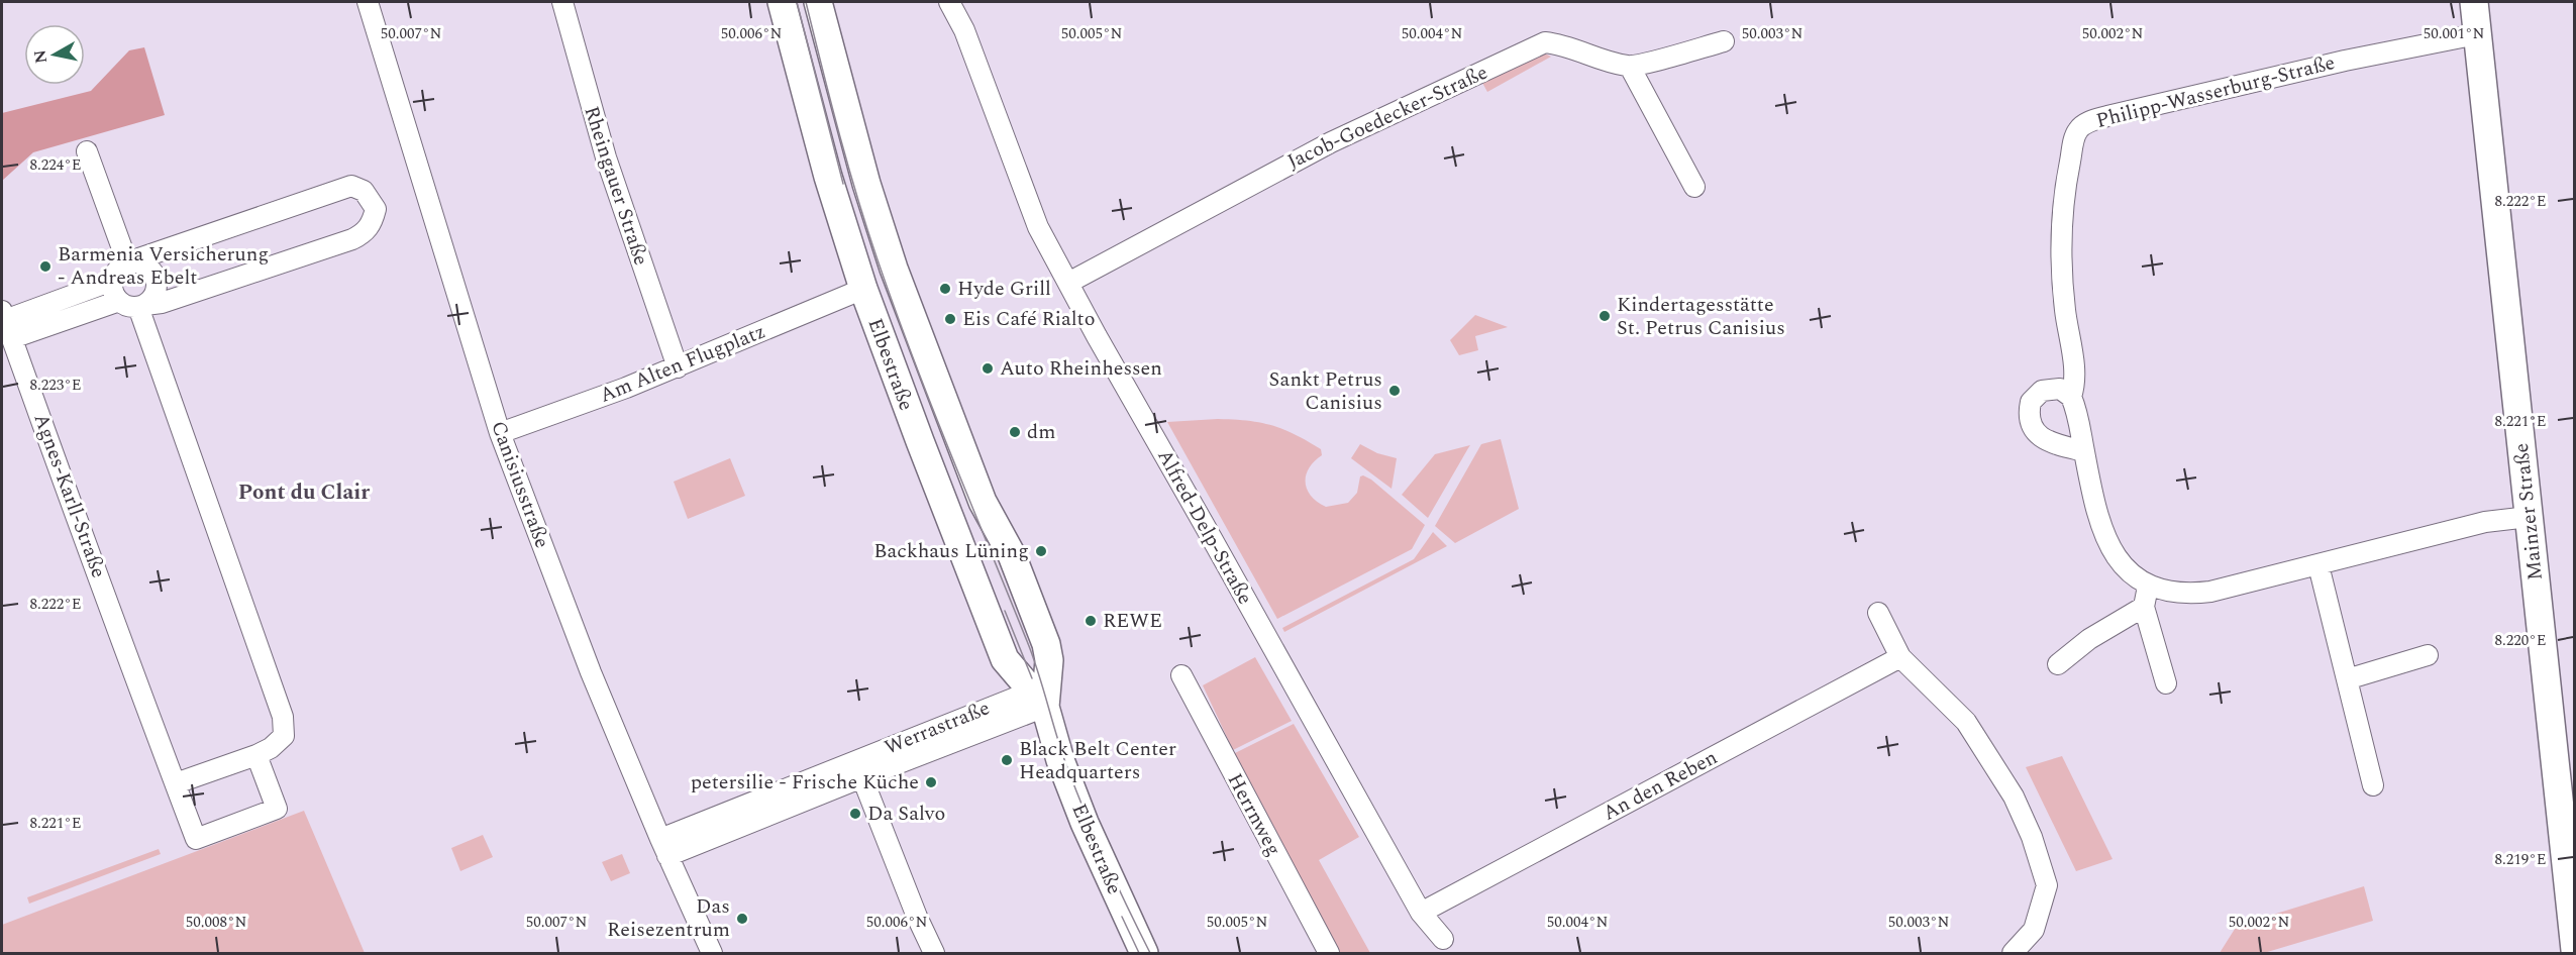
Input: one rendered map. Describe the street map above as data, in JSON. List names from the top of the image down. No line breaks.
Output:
{"streets":{"main road":["Elbestraße","Mainzer Straße"],"street":["Philipp-Wasserburg-Straße","Jacob-Goedecker-Straße","Rheingauer Straße","Am Alten Flugplatz","Canisiusstraße","Agnes-Karll-Straße","Alfred-Delp-Straße","Werrastraße","An den Reben","Herrnweg"]},"crossings":[["Philipp-Wasserburg-Straße","Mainzer Straße"],["Jacob-Goedecker-Straße","Alfred-Delp-Straße"],["Rheingauer Straße","Am Alten Flugplatz"],["Am Alten Flugplatz","Elbestraße"],["Am Alten Flugplatz","Canisiusstraße"],["Elbestraße","Werrastraße"],["Canisiusstraße","Werrastraße"],["Alfred-Delp-Straße","An den Reben"]],"districts":["Pont du Clair"],"places":["Barmenia Versicherung - Andreas Ebelt","Hyde Grill","Kindertagesstätte St. Petrus Canisius","Eis Café Rialto","Auto Rheinhessen","Sankt Petrus Canisius","dm","Backhaus Lüning","REWE","Black Belt Center Headquarters","petersilie - Frische Küche","Da Salvo","Das Reisezentrum"],"north":"left","coordinates":["50.007°N","50.006°N","50.005°N","50.004°N","50.003°N","50.002°N","50.001°N","8.224°E","8.222°E","8.223°E","8.221°E","8.220°E","8.219°E","50.008°N"]}
